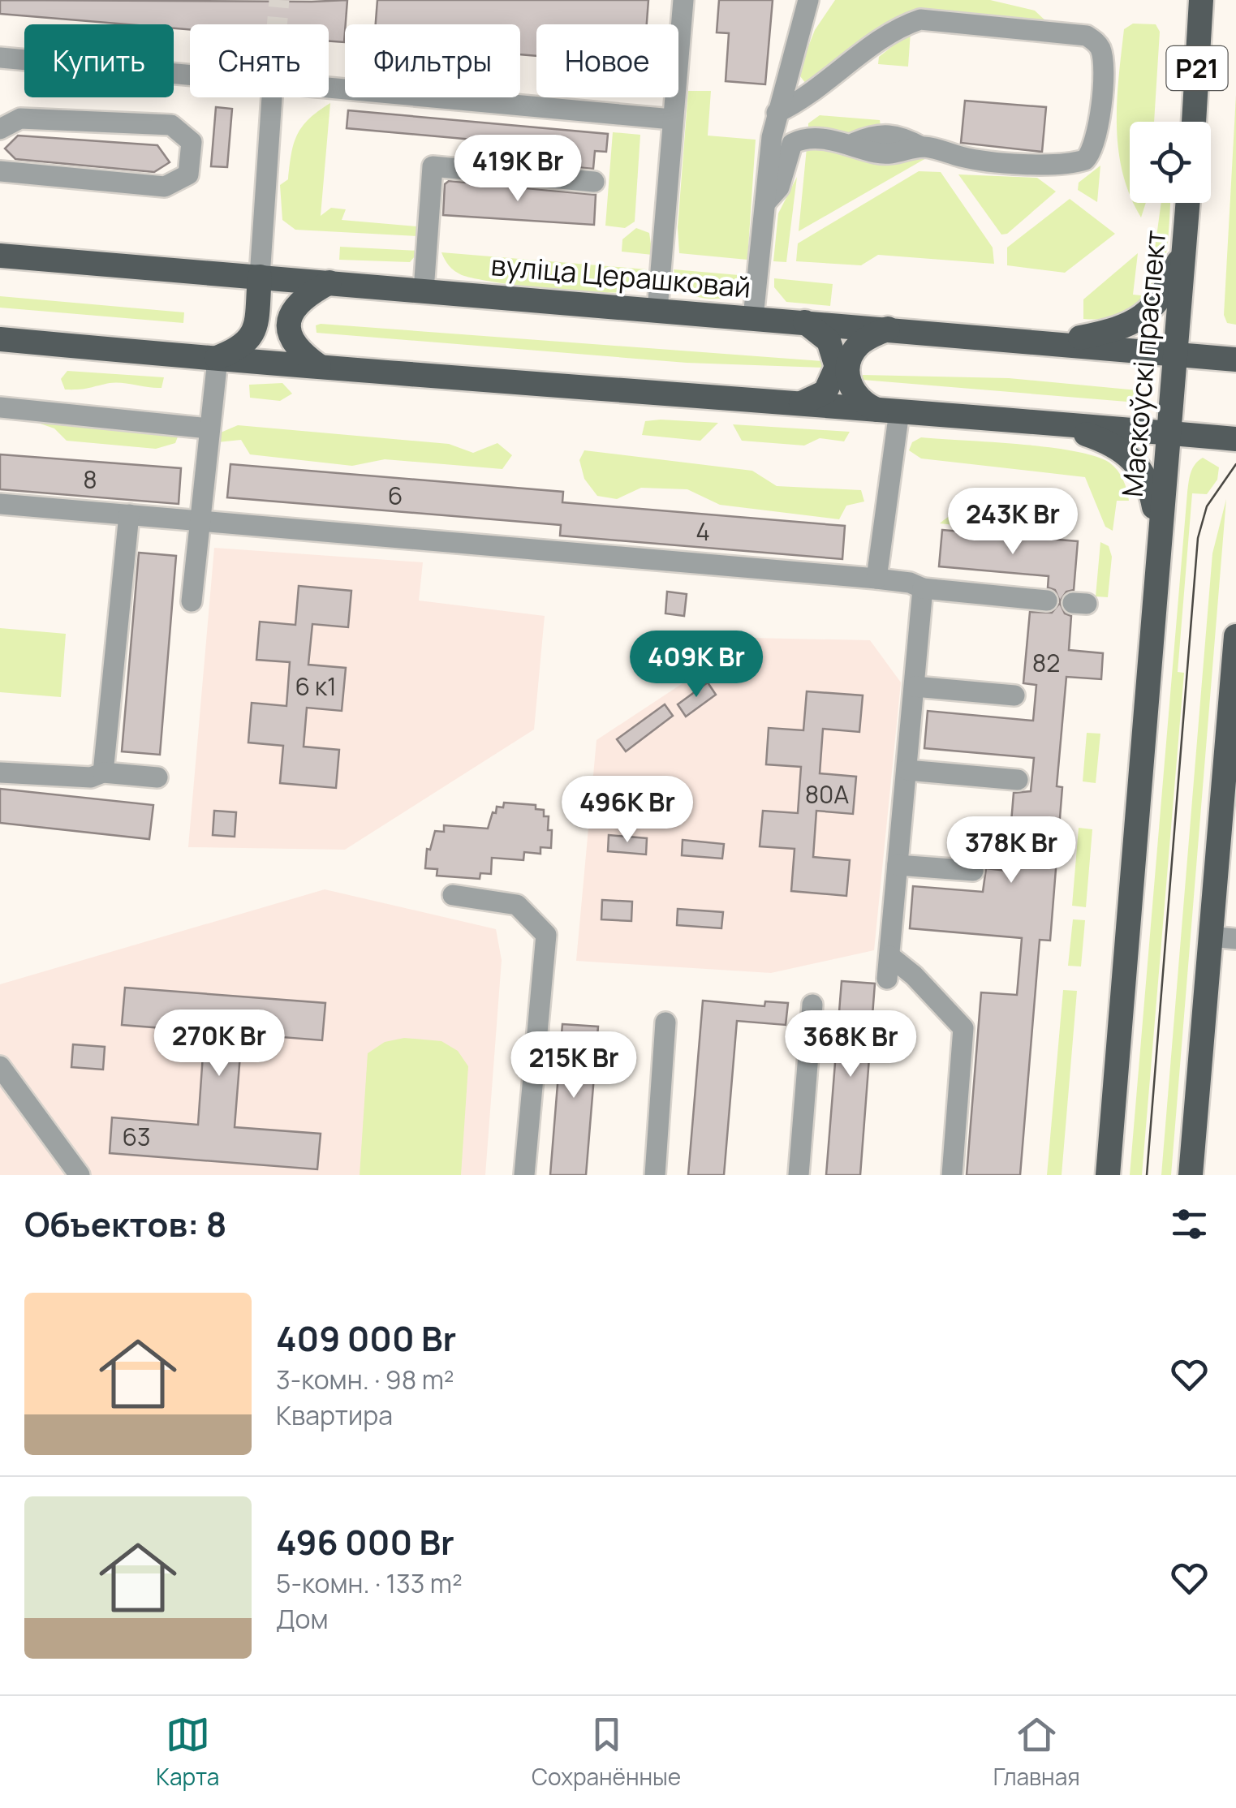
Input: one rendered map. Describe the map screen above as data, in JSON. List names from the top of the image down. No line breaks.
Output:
{"streets":{"main road":["Р21","вуліца Церашковай","Маскоўскі праспект"]},"crossings":[["вуліца Церашковай","Маскоўскі праспект"]],"house_numbers":["8","6","4","82","6 к1","80А","63"],"page":{"chip":["Купить","Снять","Фильтры","Новое"],"price":["419K Br","243K Br","409K Br","496K Br","378K Br","270K Br","368K Br","215K Br"],"heading":"Объектов: 8","list":[{"name":"409 000 Br","note":"3-комн. · 98 m² · Квартира"},{"name":"496 000 Br","note":"5-комн. · 133 m² · Дом"}],"tabs":["Карта","Сохранённые","Главная"]}}
